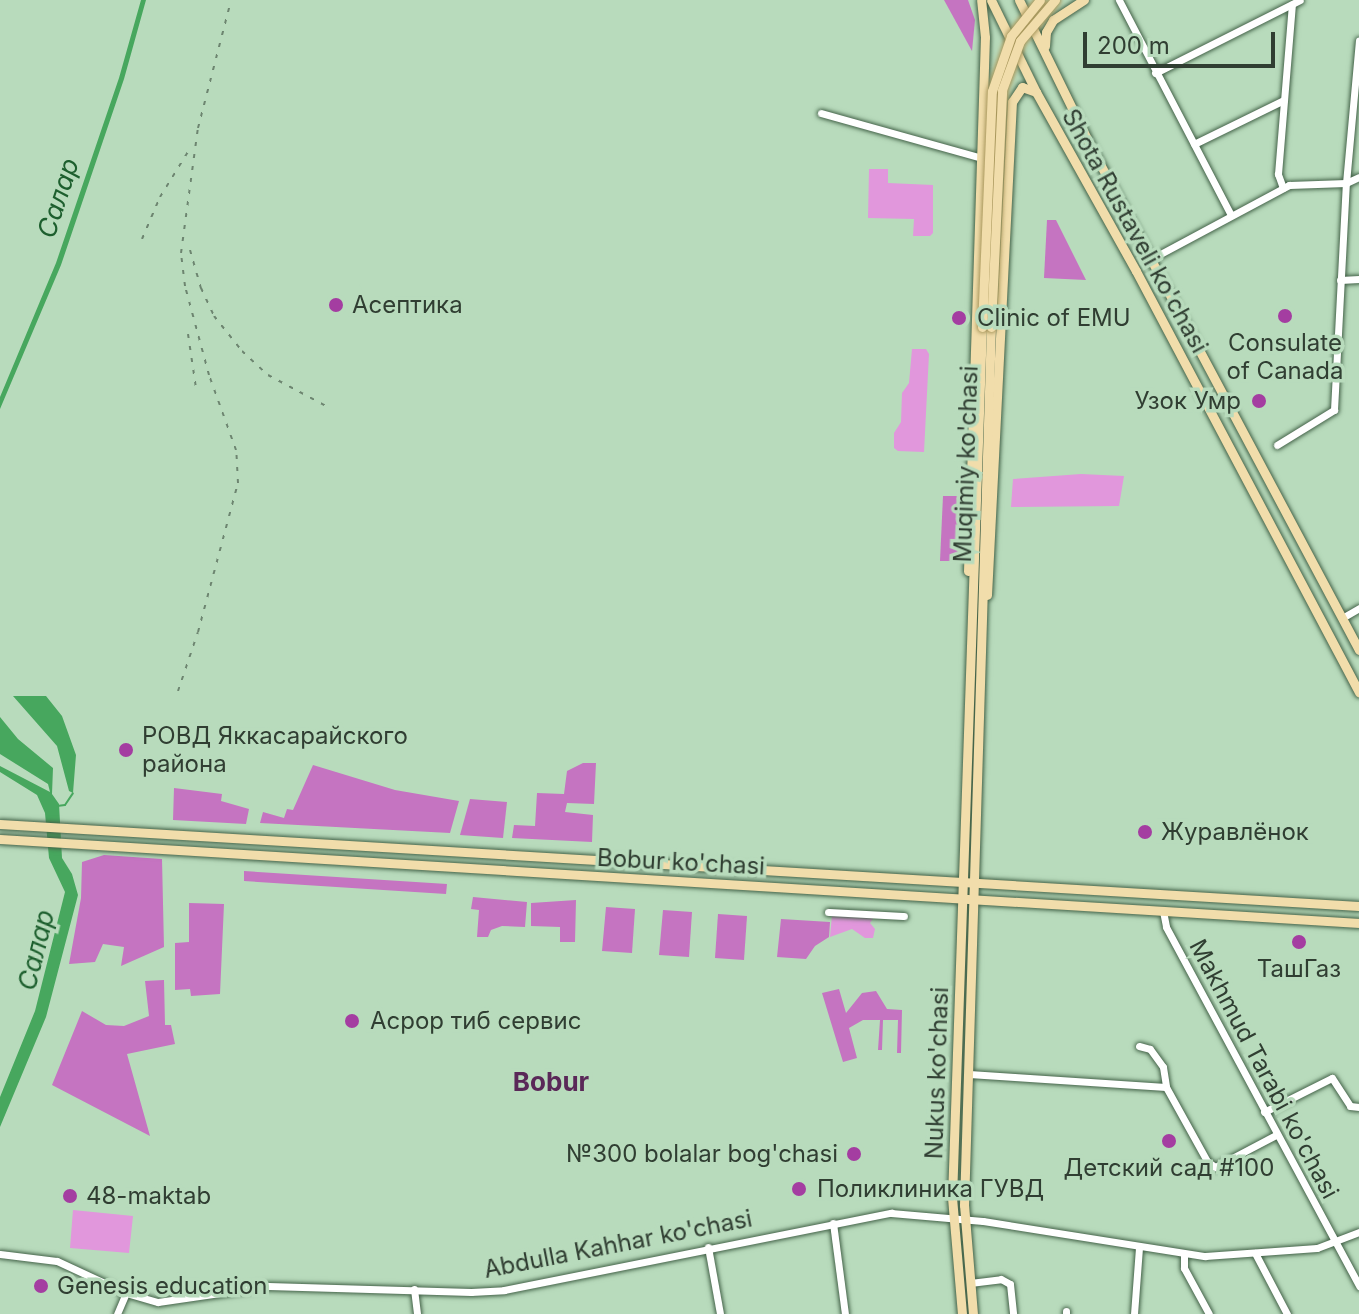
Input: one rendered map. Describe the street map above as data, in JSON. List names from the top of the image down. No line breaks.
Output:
{"streets":{"main road":["Shota Rustaveli ko'chasi","Muqimiy ko'chasi","Bobur ko'chasi","Nukus ko'chasi"],"street":["Makhmud Tarabi ko'chasi","Abdulla Kahhar ko'chasi"]},"crossings":[["Muqimiy ko'chasi","Bobur ko'chasi"],["Muqimiy ko'chasi","Nukus ko'chasi"],["Bobur ko'chasi","Makhmud Tarabi ko'chasi"],["Bobur ko'chasi","Nukus ko'chasi"],["Makhmud Tarabi ko'chasi","Abdulla Kahhar ko'chasi"],["Nukus ko'chasi","Abdulla Kahhar ko'chasi"]],"districts":["Bobur"],"water":["Салар"],"places":["Асептика","Consulate of Canada","Clinic of EMU","Узок Умр","РОВД Яккасарайского района","Журавлёнок","ТашГаз","Асрор тиб сервис","Детский сад #100","№300 bolalar bog'chasi","Поликлиника ГУВД","48-maktab","Genesis education"],"scale_bar":"200 m"}
